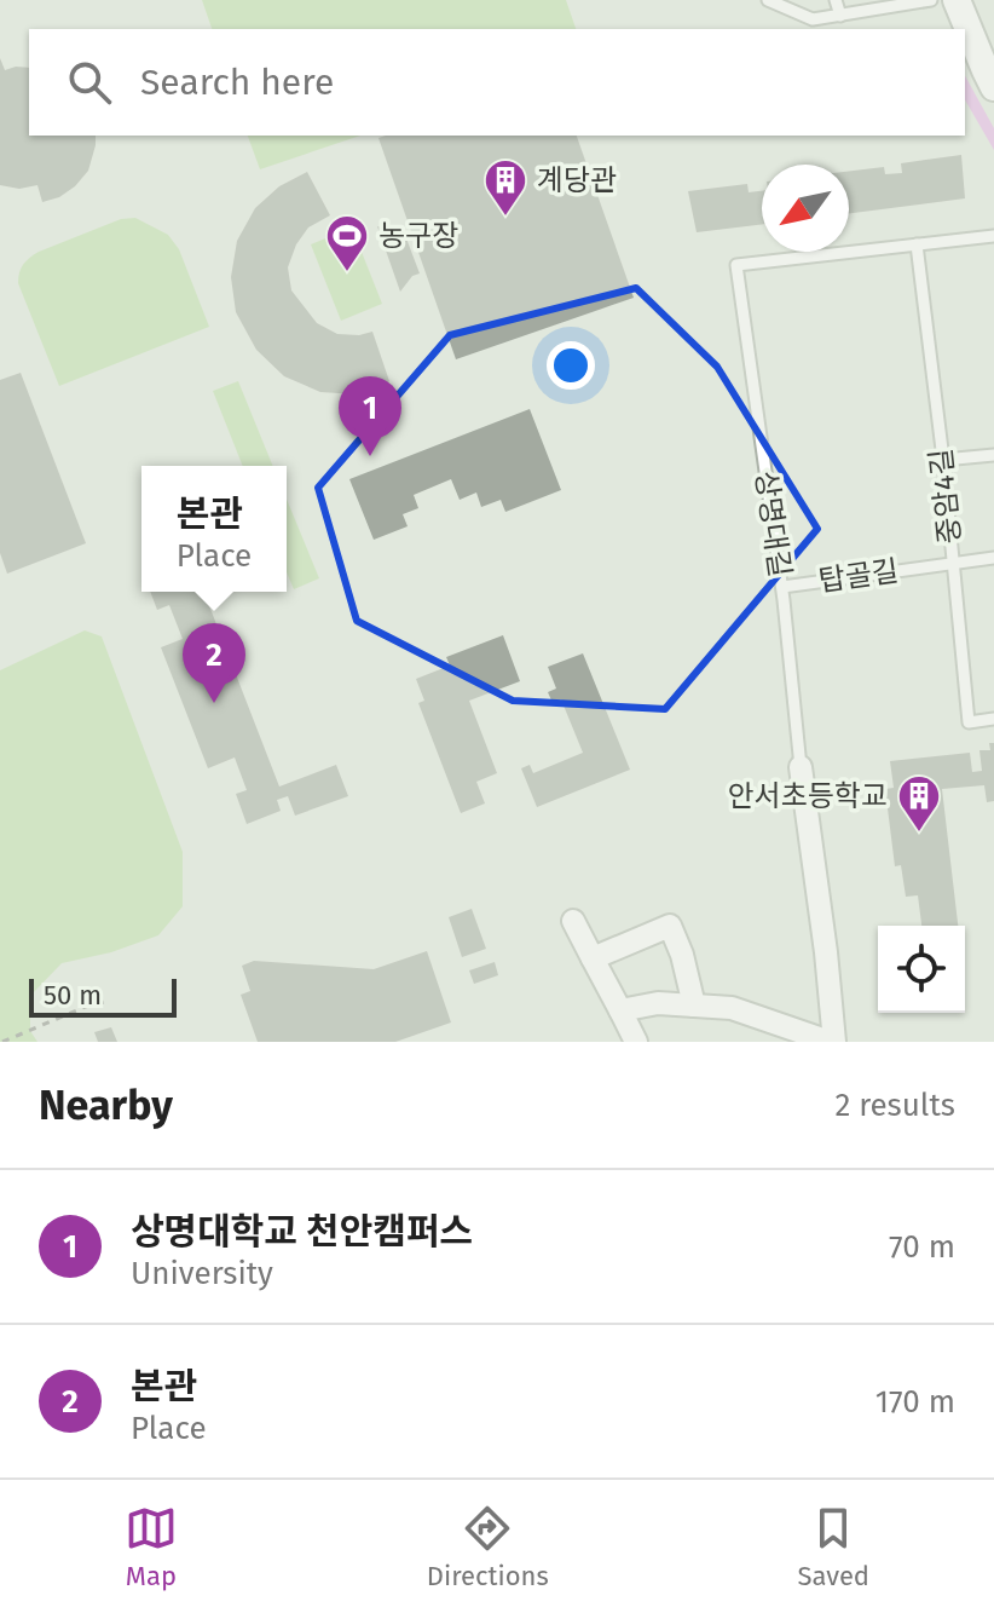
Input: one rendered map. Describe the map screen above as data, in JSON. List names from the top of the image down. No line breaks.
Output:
{"streets":{"street":["상명대길"],"lane":["중암4길","탑골길"]},"crossings":[["중암4길","상명대길"],["중암4길","탑골길"],["상명대길","탑골길"]],"places":{"building":["계당관","안서초등학교"],"sports":["농구장"]},"scale_bar":"50 m","north":"bottom left","page":{"search":"Search here","pins":["1","2"],"popup":["본관","Place"],"scale":"50 m","heading":["Nearby","2 results"],"list":[{"mark":"1","name":"상명대학교 천안캠퍼스","note":"University","value":"70 m"},{"mark":"2","name":"본관","note":"Place","value":"170 m"}],"nav":["Map","Directions","Saved"]}}
